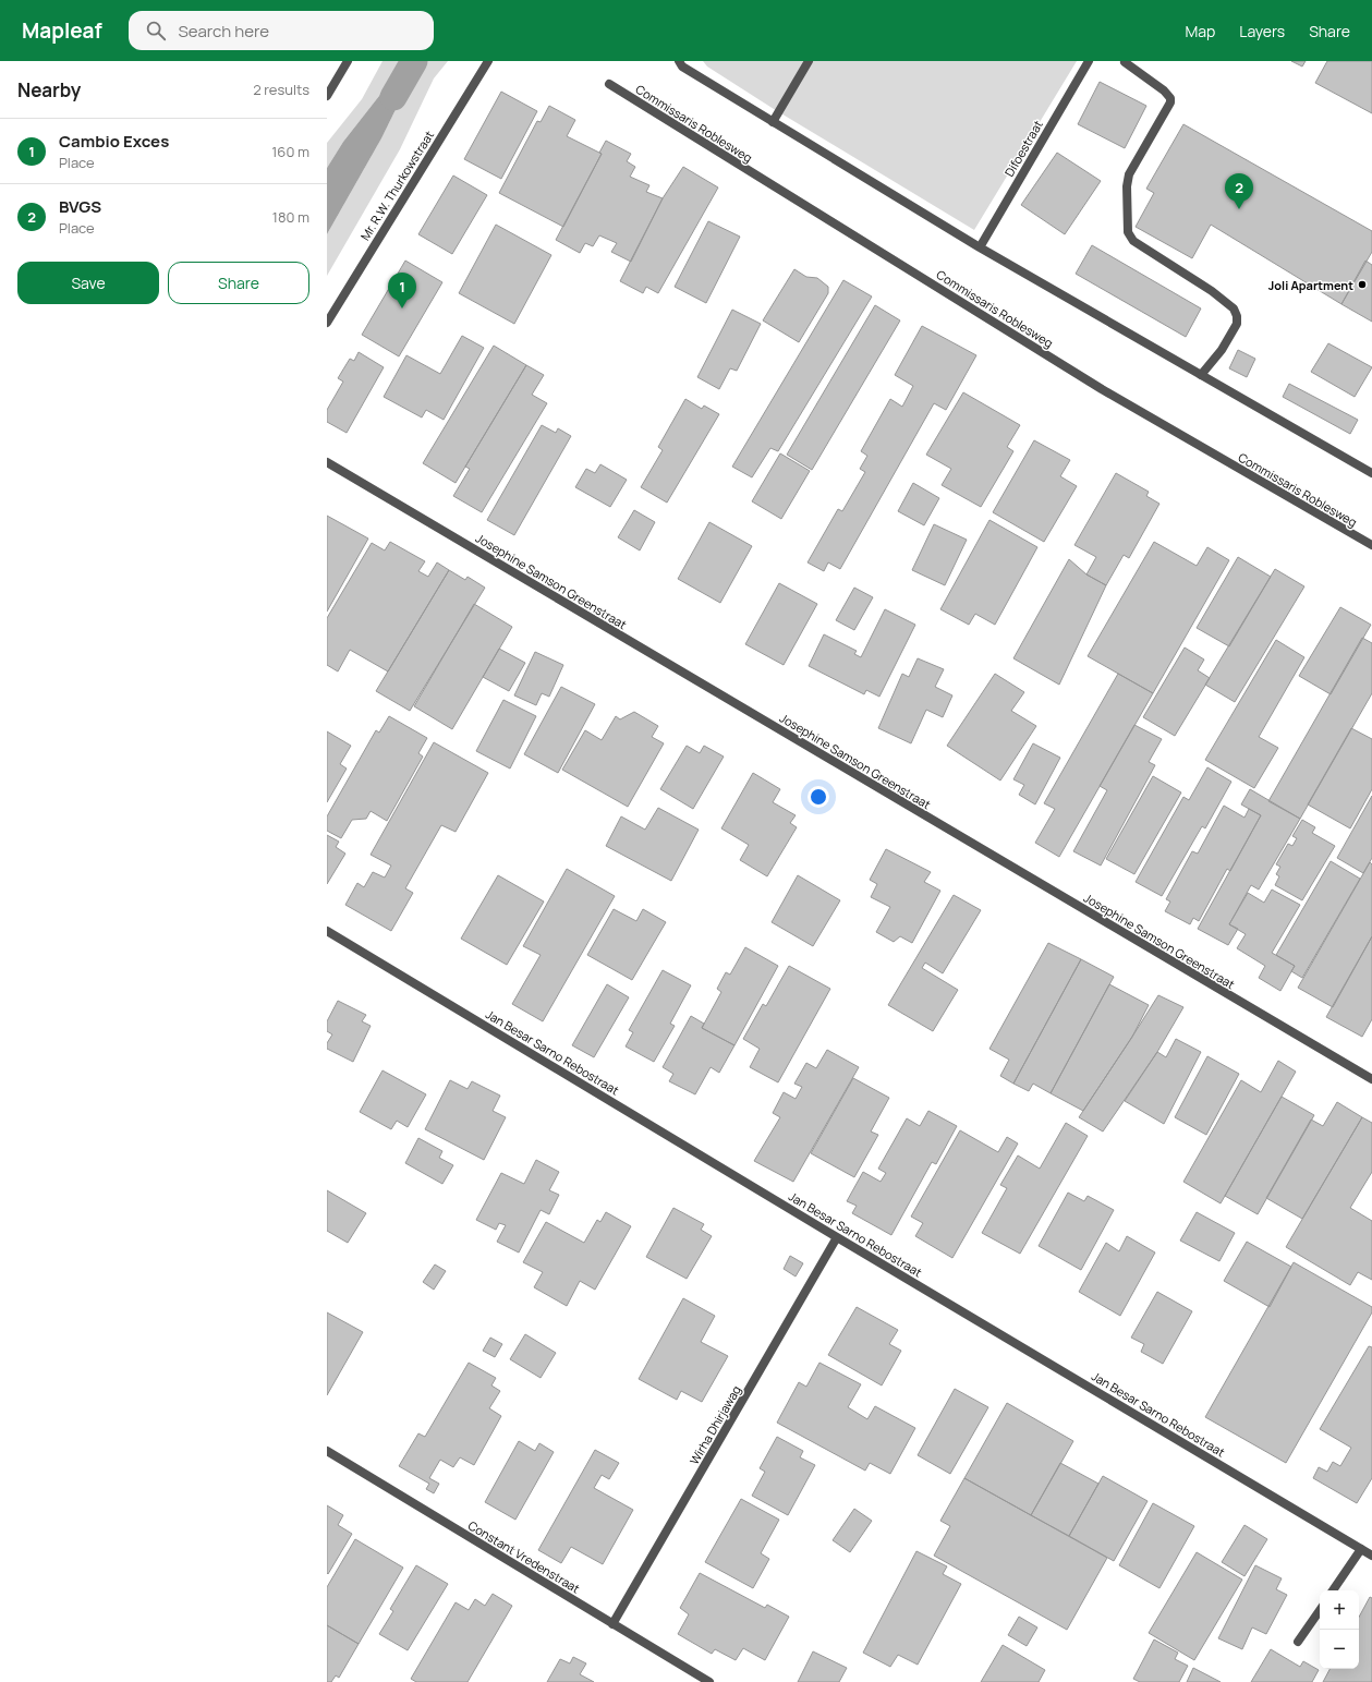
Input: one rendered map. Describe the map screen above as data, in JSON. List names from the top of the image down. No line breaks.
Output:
{"streets":{"street":["Commissaris Roblesweg","Difoestraat","Mr. R.W. Thurkowstraat","Josephine Samson Greenstraat","Jan Besar Sarno Rebostraat","Wirha Dhirjawag","Constant Vredenstraat"]},"crossings":[["Jan Besar Sarno Rebostraat","Wirha Dhirjawag"],["Wirha Dhirjawag","Constant Vredenstraat"]],"places":["Joli Apartment"],"page":{"header":"Mapleaf","search":"Search here","nav":["Map","Layers","Share"],"heading":["Nearby","2 results"],"list":[{"mark":"1","name":"Cambio Exces","note":"Place","value":"160 m"},{"mark":"2","name":"BVGS","note":"Place","value":"180 m"}],"pins":["2","1"],"buttons":["Save","Share"],"map_buttons":["+","−"]}}
